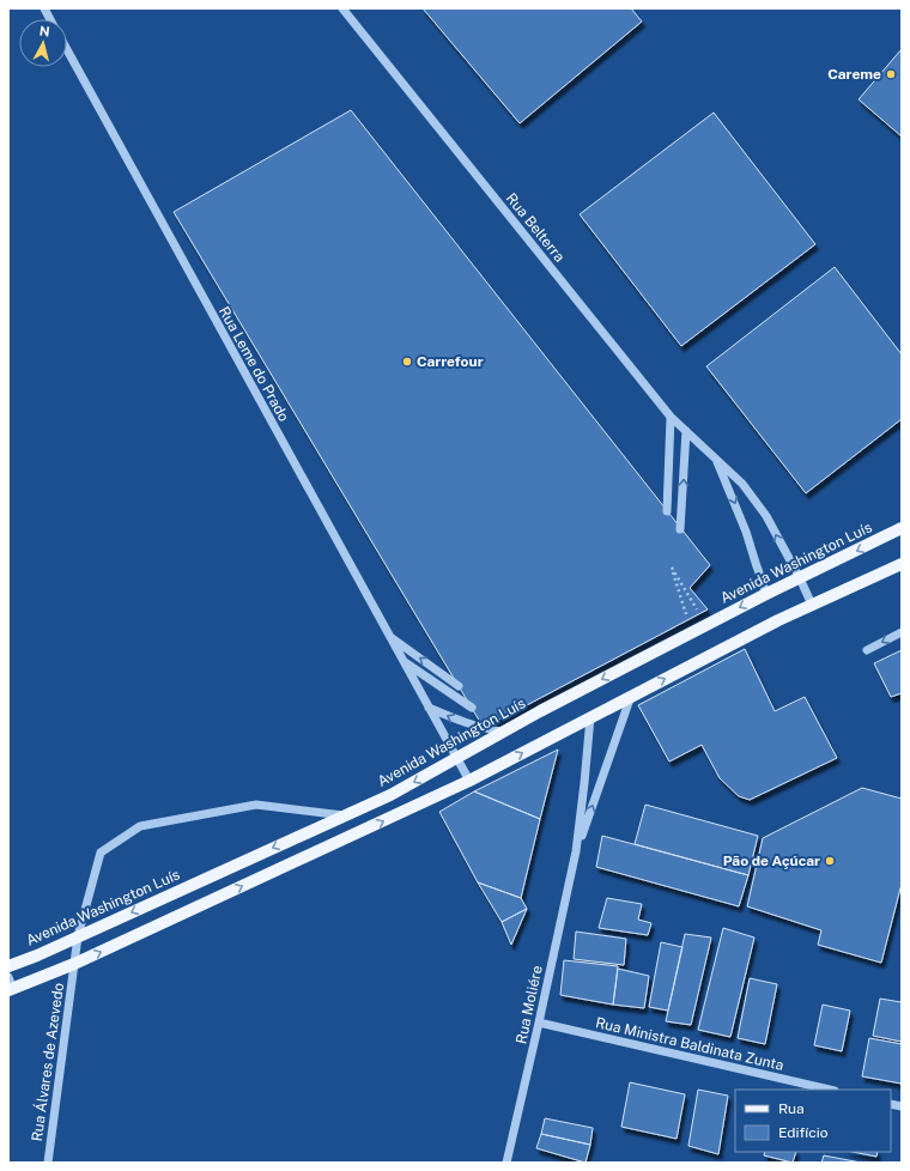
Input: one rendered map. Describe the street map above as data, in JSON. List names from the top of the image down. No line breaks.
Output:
{"streets":{"main road":["Avenida Washington Luís"],"street":["Rua Belterra","Rua Leme do Prado","Rua Moliére","Rua Ministra Baldinata Zunta","Rua Álvares de Azevedo"]},"crossings":[["Rua Belterra","Avenida Washington Luís"],["Rua Leme do Prado","Avenida Washington Luís"],["Avenida Washington Luís","Rua Álvares de Azevedo"],["Rua Moliére","Rua Ministra Baldinata Zunta"]],"places":["Careme","Carrefour","Pão de Açúcar"],"legend":["Rua","Edifício"],"north":"top"}
